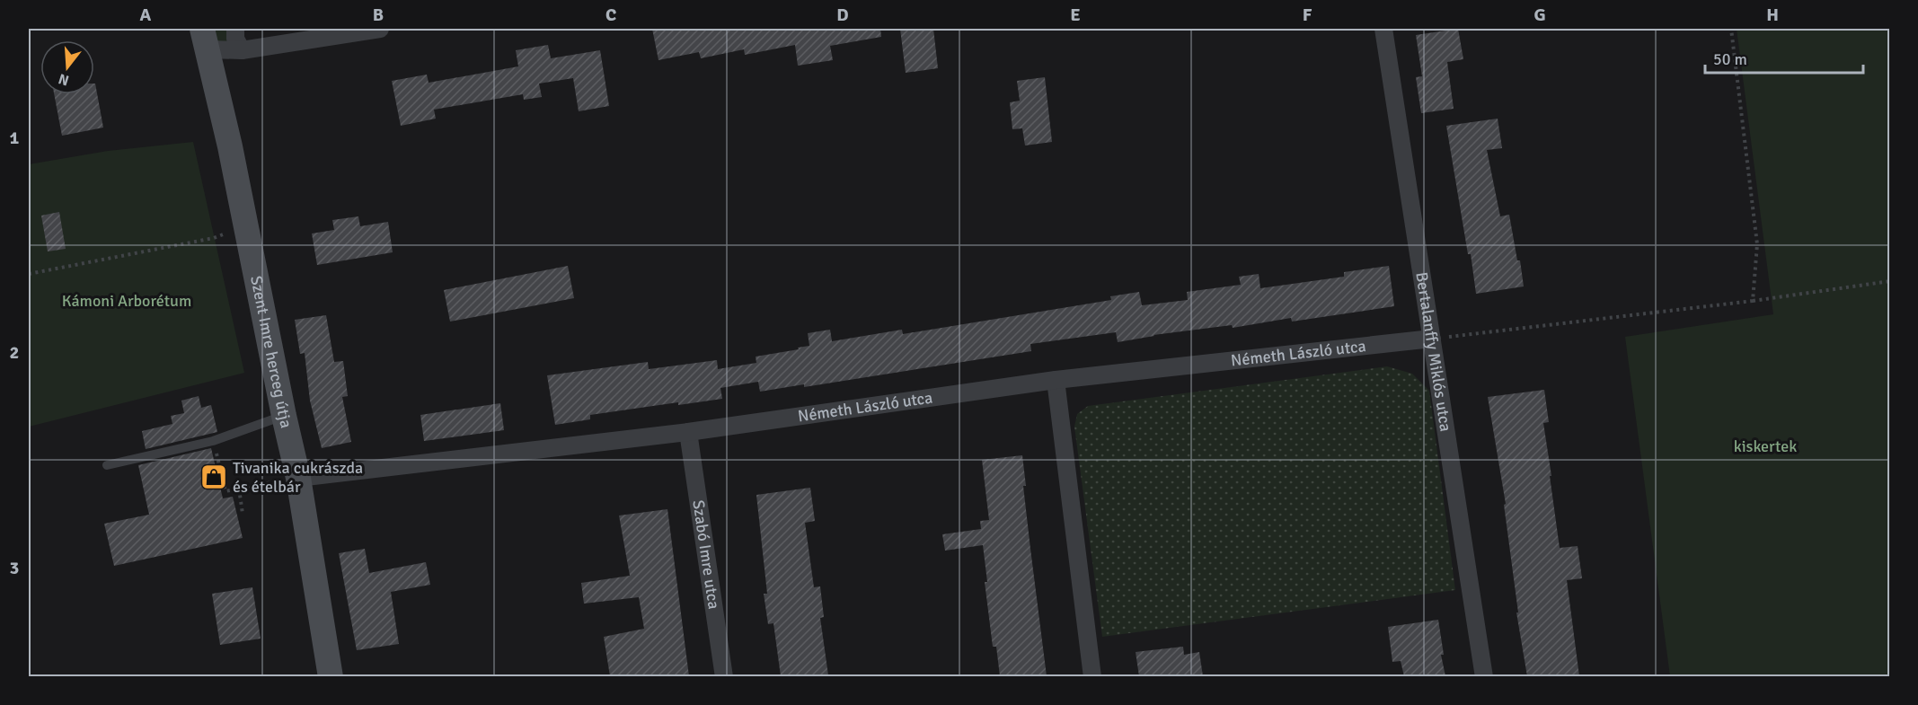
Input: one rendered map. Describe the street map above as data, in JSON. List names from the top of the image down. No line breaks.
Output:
{"streets":{"main road":["Szent Imre herceg útja"],"street":["Bertalanffy Miklós utca","Németh László utca","Szabó Imre utca"]},"crossings":[["Szent Imre herceg útja","Németh László utca"],["Bertalanffy Miklós utca","Németh László utca"],["Németh László utca","Szabó Imre utca"]],"parks":["Kámoni Arborétum","kiskertek"],"places":{"shop":["Tivanika cukrászda és ételbár"]},"scale_bar":"50 m","north":"bottom","grid":{"columns":["A","B","C","D","E","F","G","H"],"rows":["1","2","3"]}}
